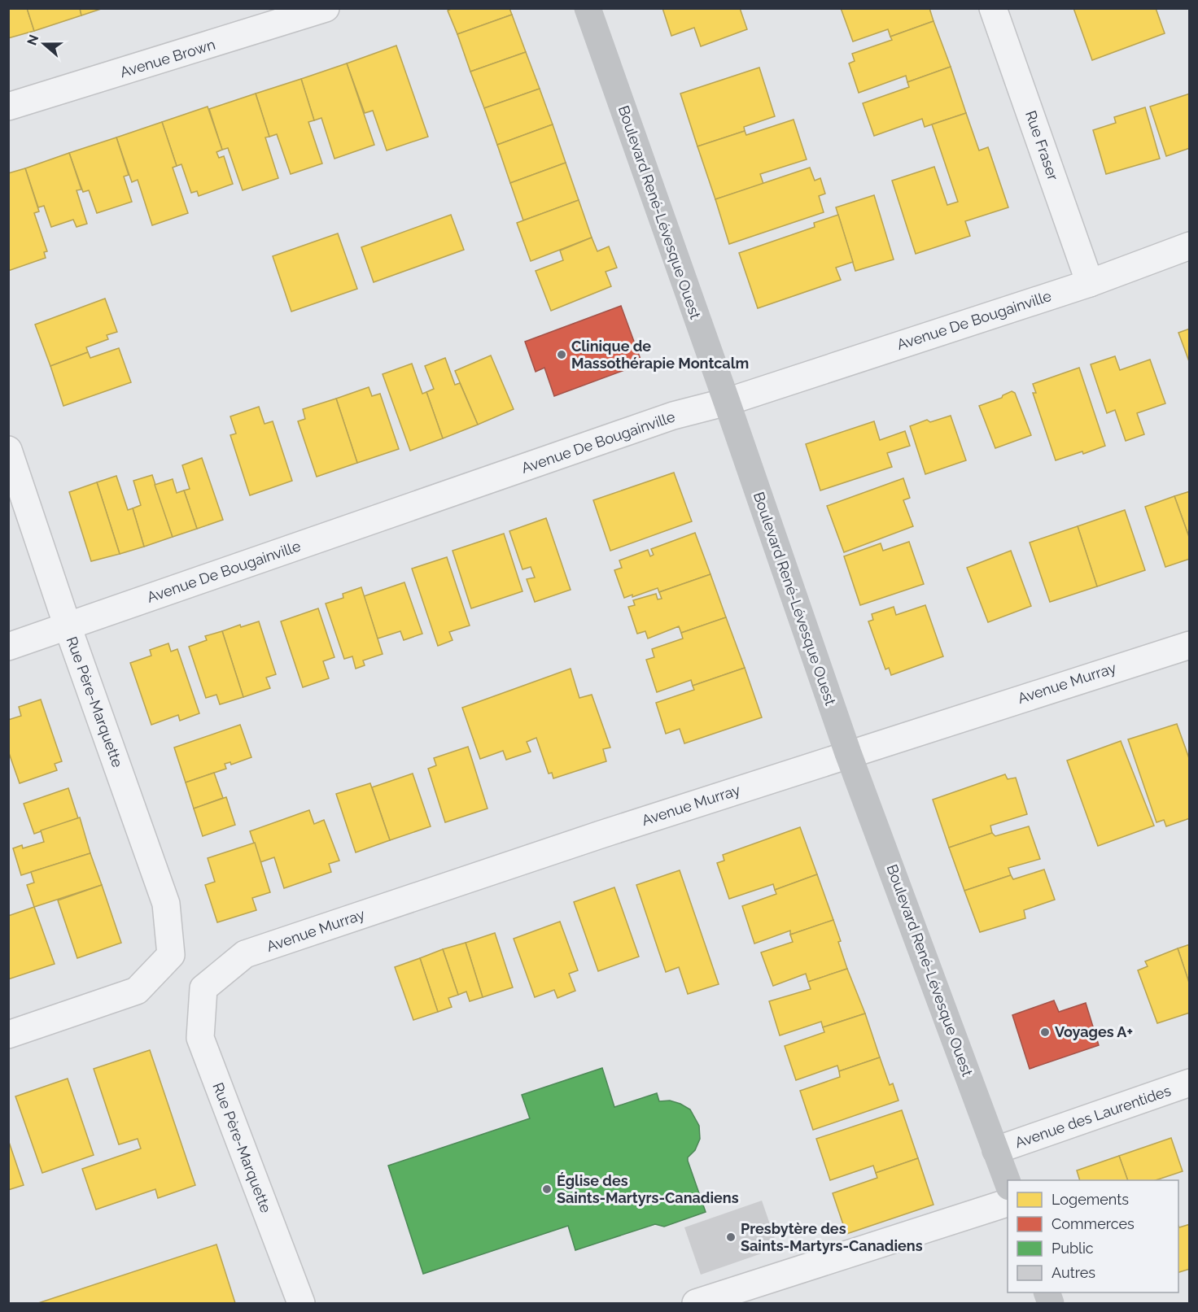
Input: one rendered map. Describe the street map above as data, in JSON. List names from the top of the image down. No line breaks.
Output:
{"streets":{"main road":["Boulevard René-Lévesque Ouest"],"street":["Avenue Brown","Rue Fraser","Avenue De Bougainville","Avenue Murray","Rue Père-Marquette","Avenue des Laurentides"]},"crossings":[["Rue Fraser","Avenue De Bougainville"],["Boulevard René-Lévesque Ouest","Avenue De Bougainville"],["Boulevard René-Lévesque Ouest","Avenue Murray"],["Boulevard René-Lévesque Ouest","Avenue des Laurentides"],["Avenue De Bougainville","Rue Père-Marquette"],["Avenue Murray","Rue Père-Marquette"]],"places":["Clinique de Massothérapie Montcalm","Voyages A+","Église des Saints-Martyrs-Canadiens","Presbytère des Saints-Martyrs-Canadiens"],"legend":["Logements","Commerces","Public","Autres"],"north":"left"}
